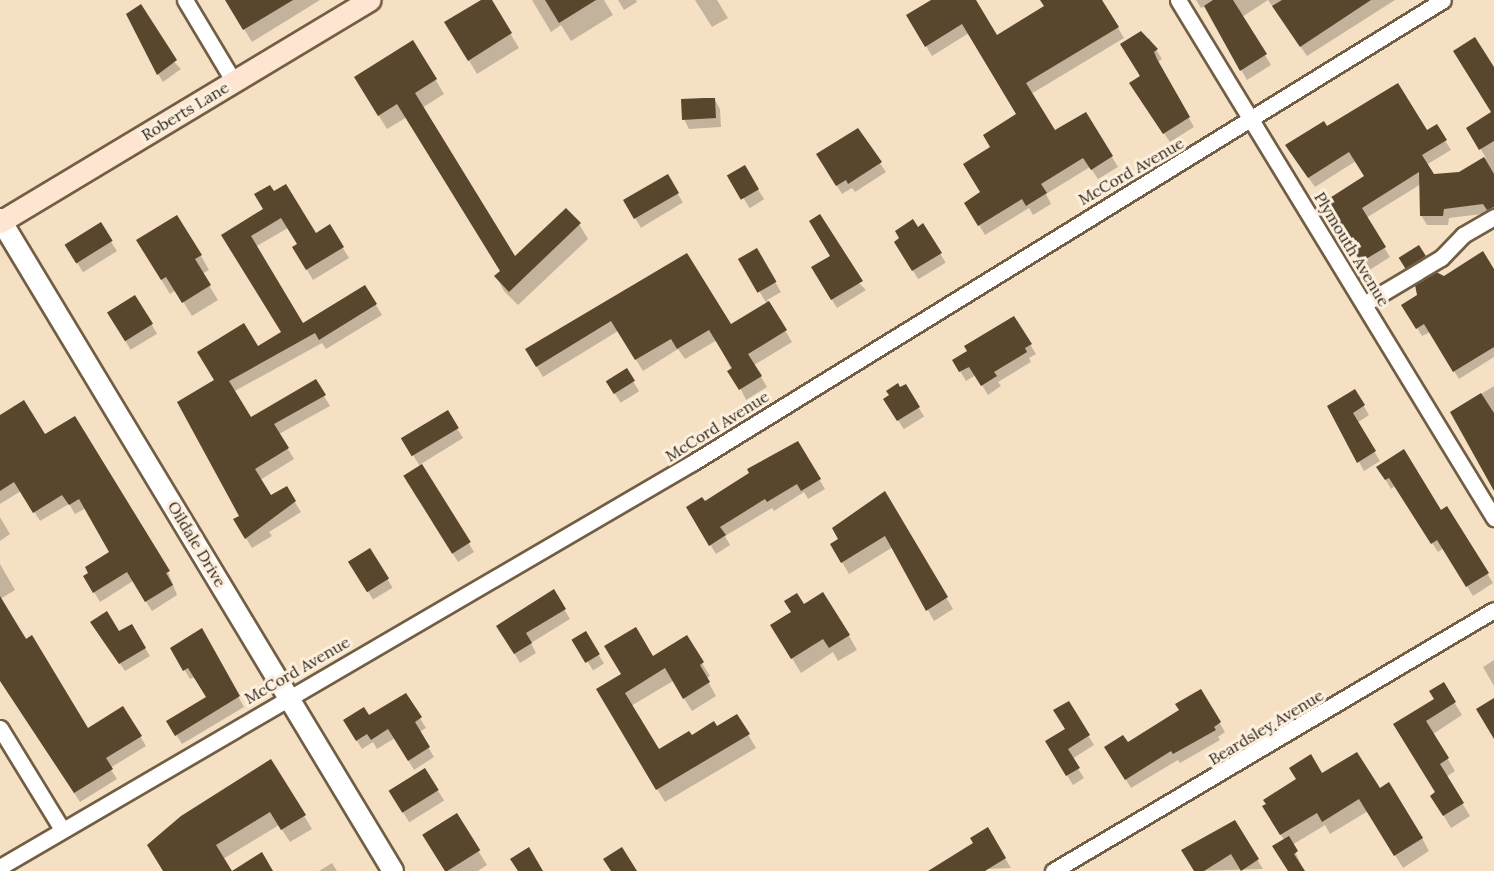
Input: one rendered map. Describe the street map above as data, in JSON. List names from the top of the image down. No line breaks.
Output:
{"streets":{"main road":["Roberts Lane"],"street":["McCord Avenue","Plymouth Avenue","Oildale Drive","Beardsley Avenue"]},"crossings":[["Roberts Lane","Oildale Drive"],["McCord Avenue","Plymouth Avenue"],["McCord Avenue","Oildale Drive"]]}
